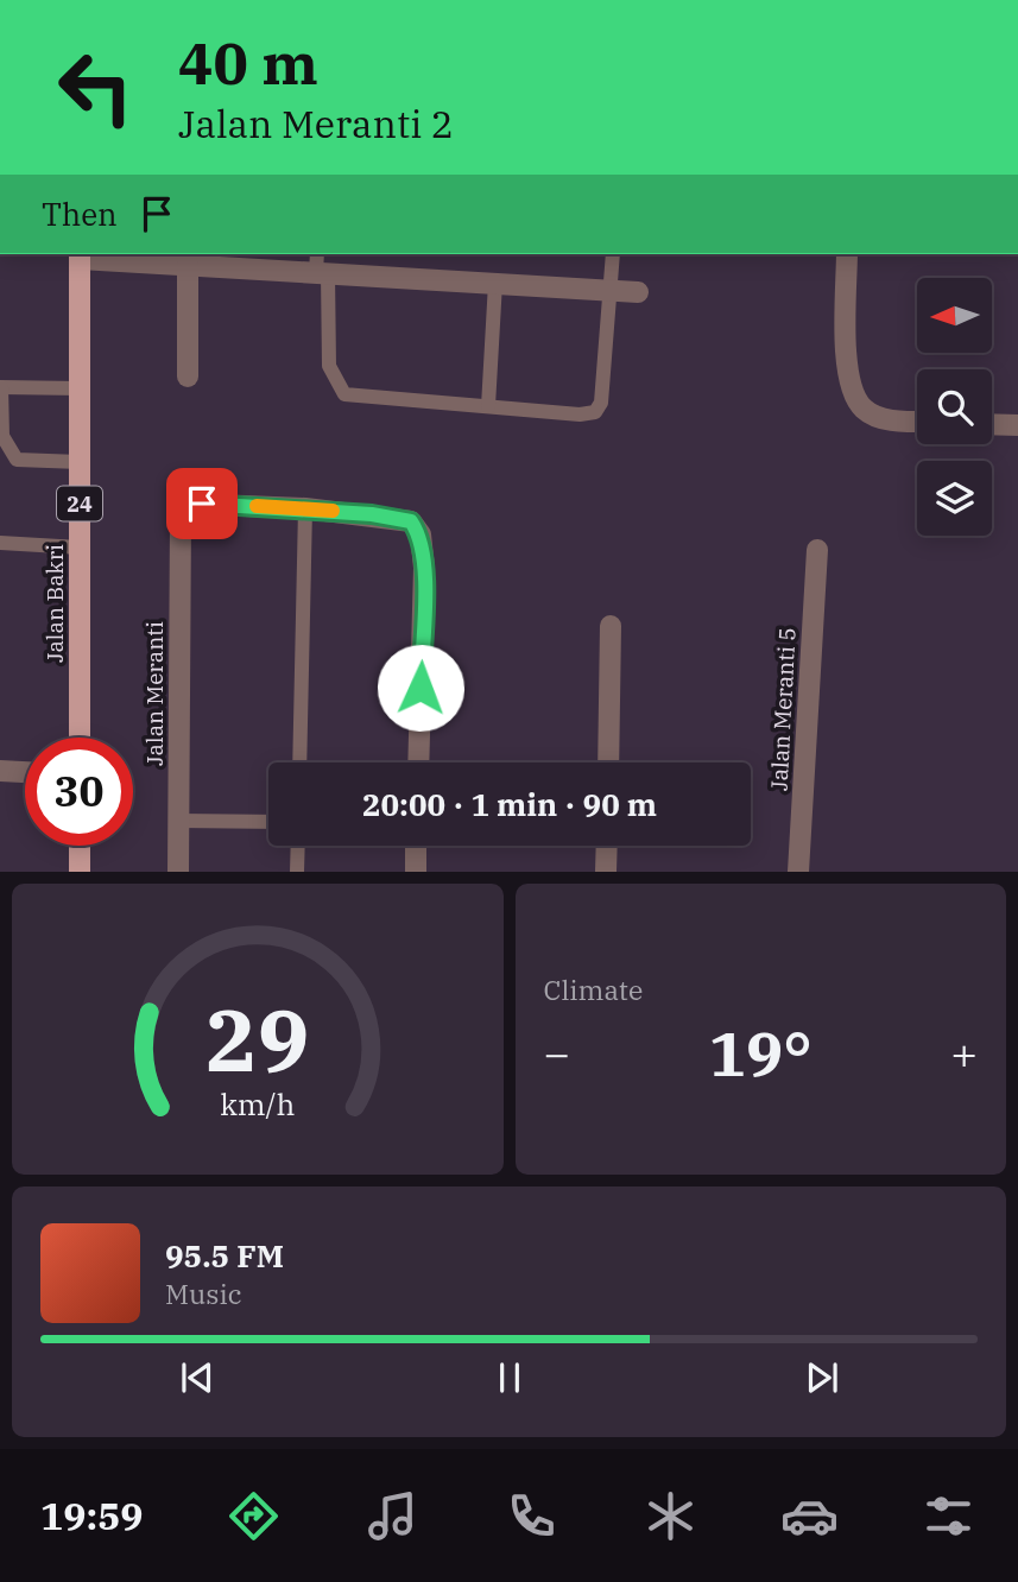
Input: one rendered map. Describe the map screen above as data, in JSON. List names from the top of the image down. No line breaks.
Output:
{"streets":{"main road":["24","Jalan Bakri"],"street":["Jalan Meranti","Jalan Meranti 5"]},"north":"left","page":{"turn":["40 m","Jalan Meranti 2"],"then":"Then","limit":"30","trip":"20:00 · 1 min · 90 m","tile":"Climate","heat":["−","19°","+"],"song":["95.5 FM","Music"],"tabs":"19:59","gauge":["29","km/h"]}}
